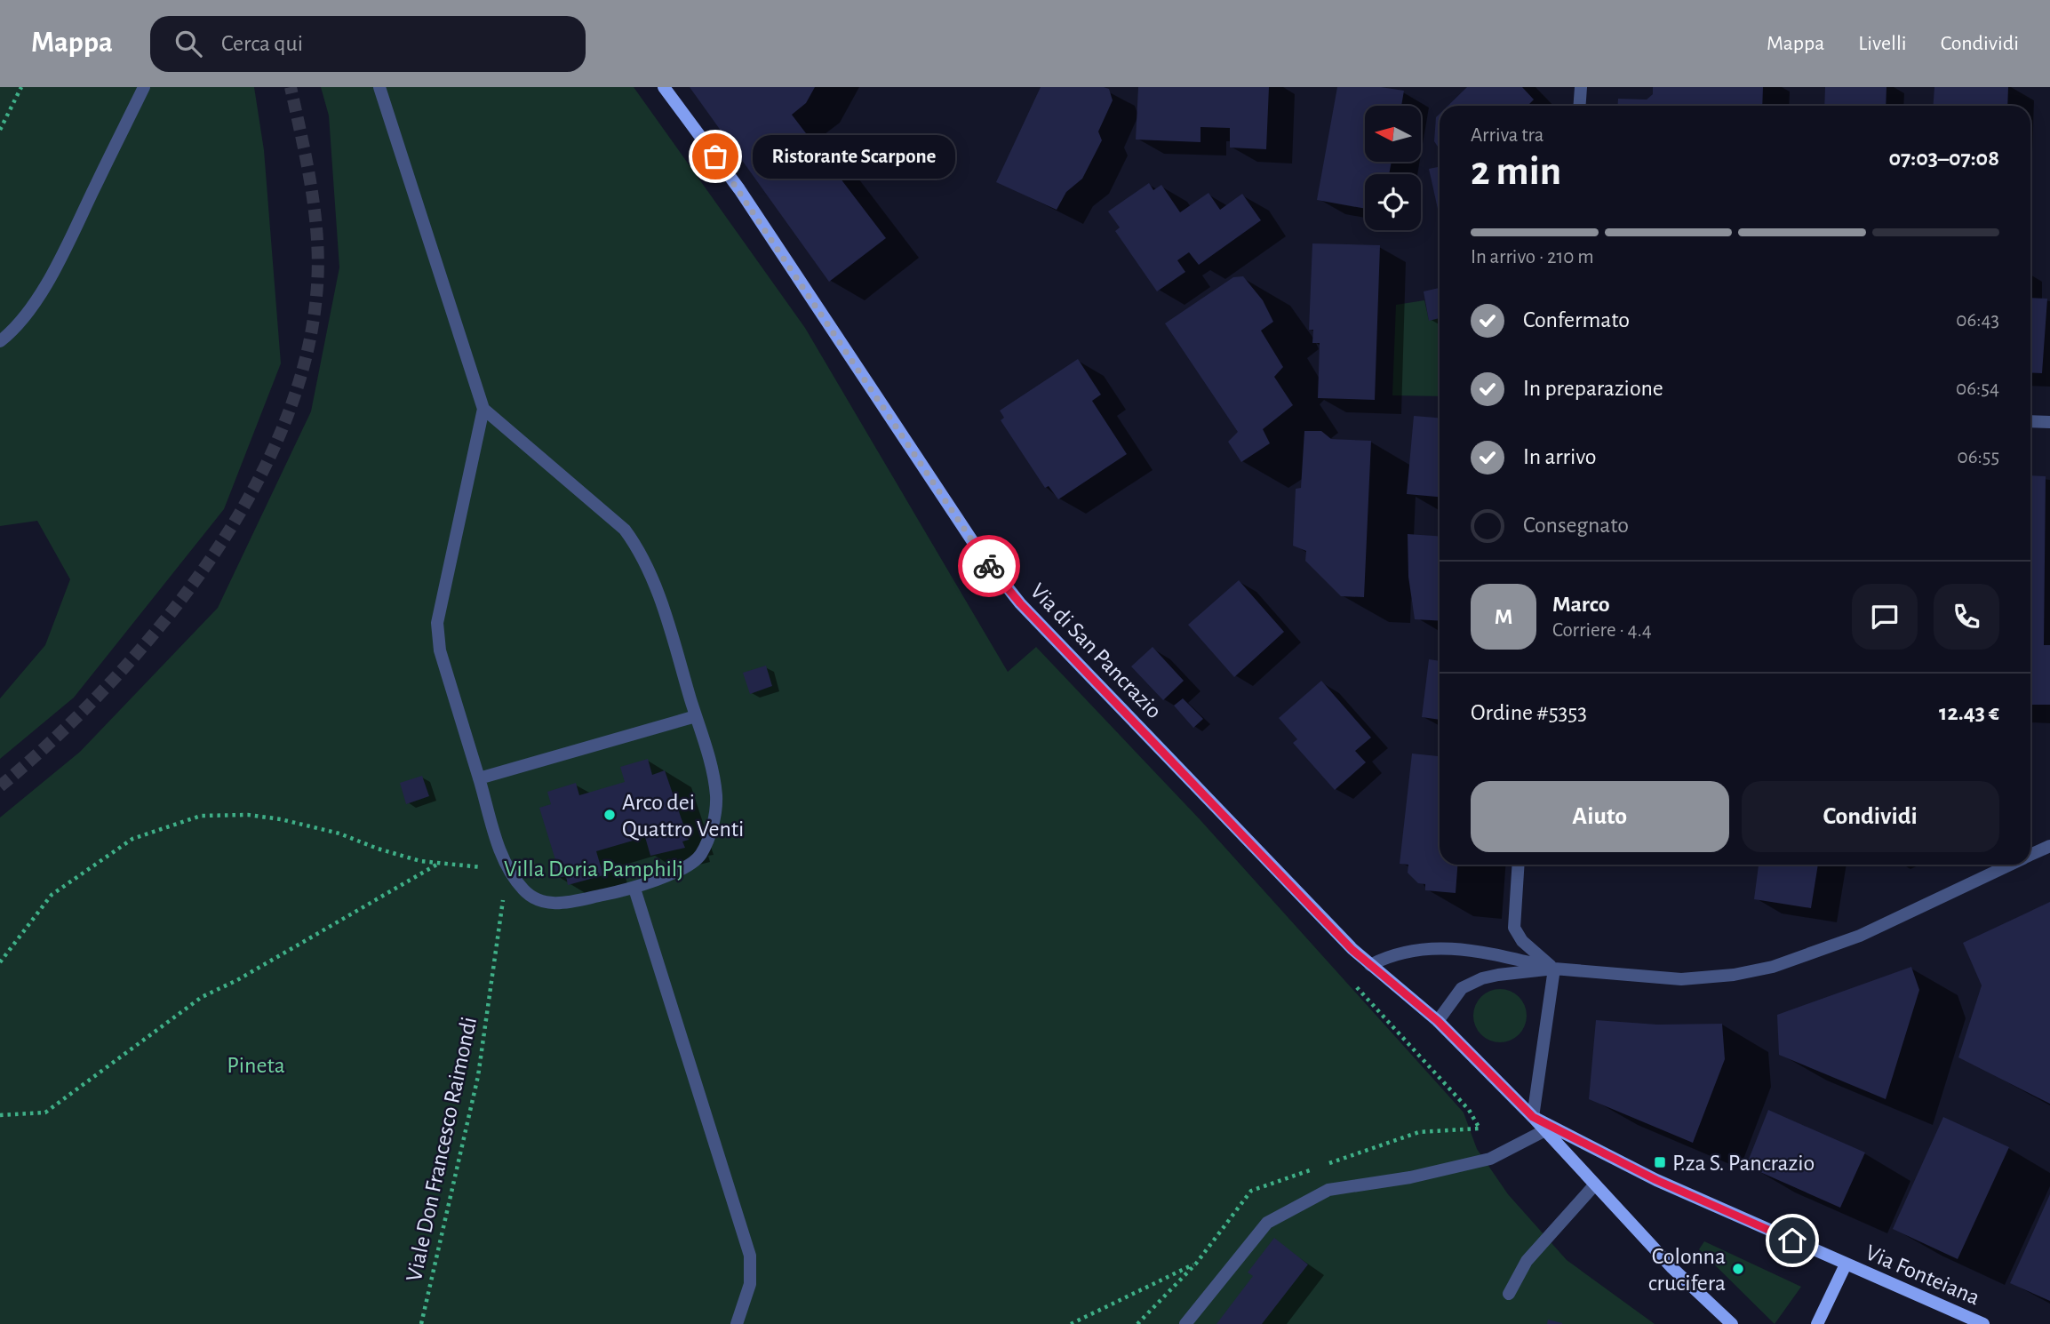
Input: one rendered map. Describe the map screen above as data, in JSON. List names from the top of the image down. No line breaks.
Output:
{"streets":{"street":["Via di San Pancrazio","Via Fonteiana"],"path":["Viale Don Francesco Raimondi"]},"crossings":[["Via di San Pancrazio","Via Fonteiana"]],"parks":["Villa Doria Pamphilj","Pineta"],"places":{"other":["Ristorante Scarpone","Arco dei Quattro Venti","Colonna crucifera"],"transit":["P.za S. Pancrazio"]},"north":"left","page":{"header":"Mappa","search":"Cerca qui","nav":["Mappa","Livelli","Condividi"],"heading":["2 min","Arriva tra","07:03–07:08"],"panel":["Marco","Corriere · 4.4","Ordine #5353","12.43 €"],"bubble":"Ristorante Scarpone","bar":"In arrivo · 210 m","list":[["Confermato","06:43"],["In preparazione","06:54"],["In arrivo","06:55"],"Consegnato"],"round":"M","buttons":["Aiuto","Condividi"]}}
